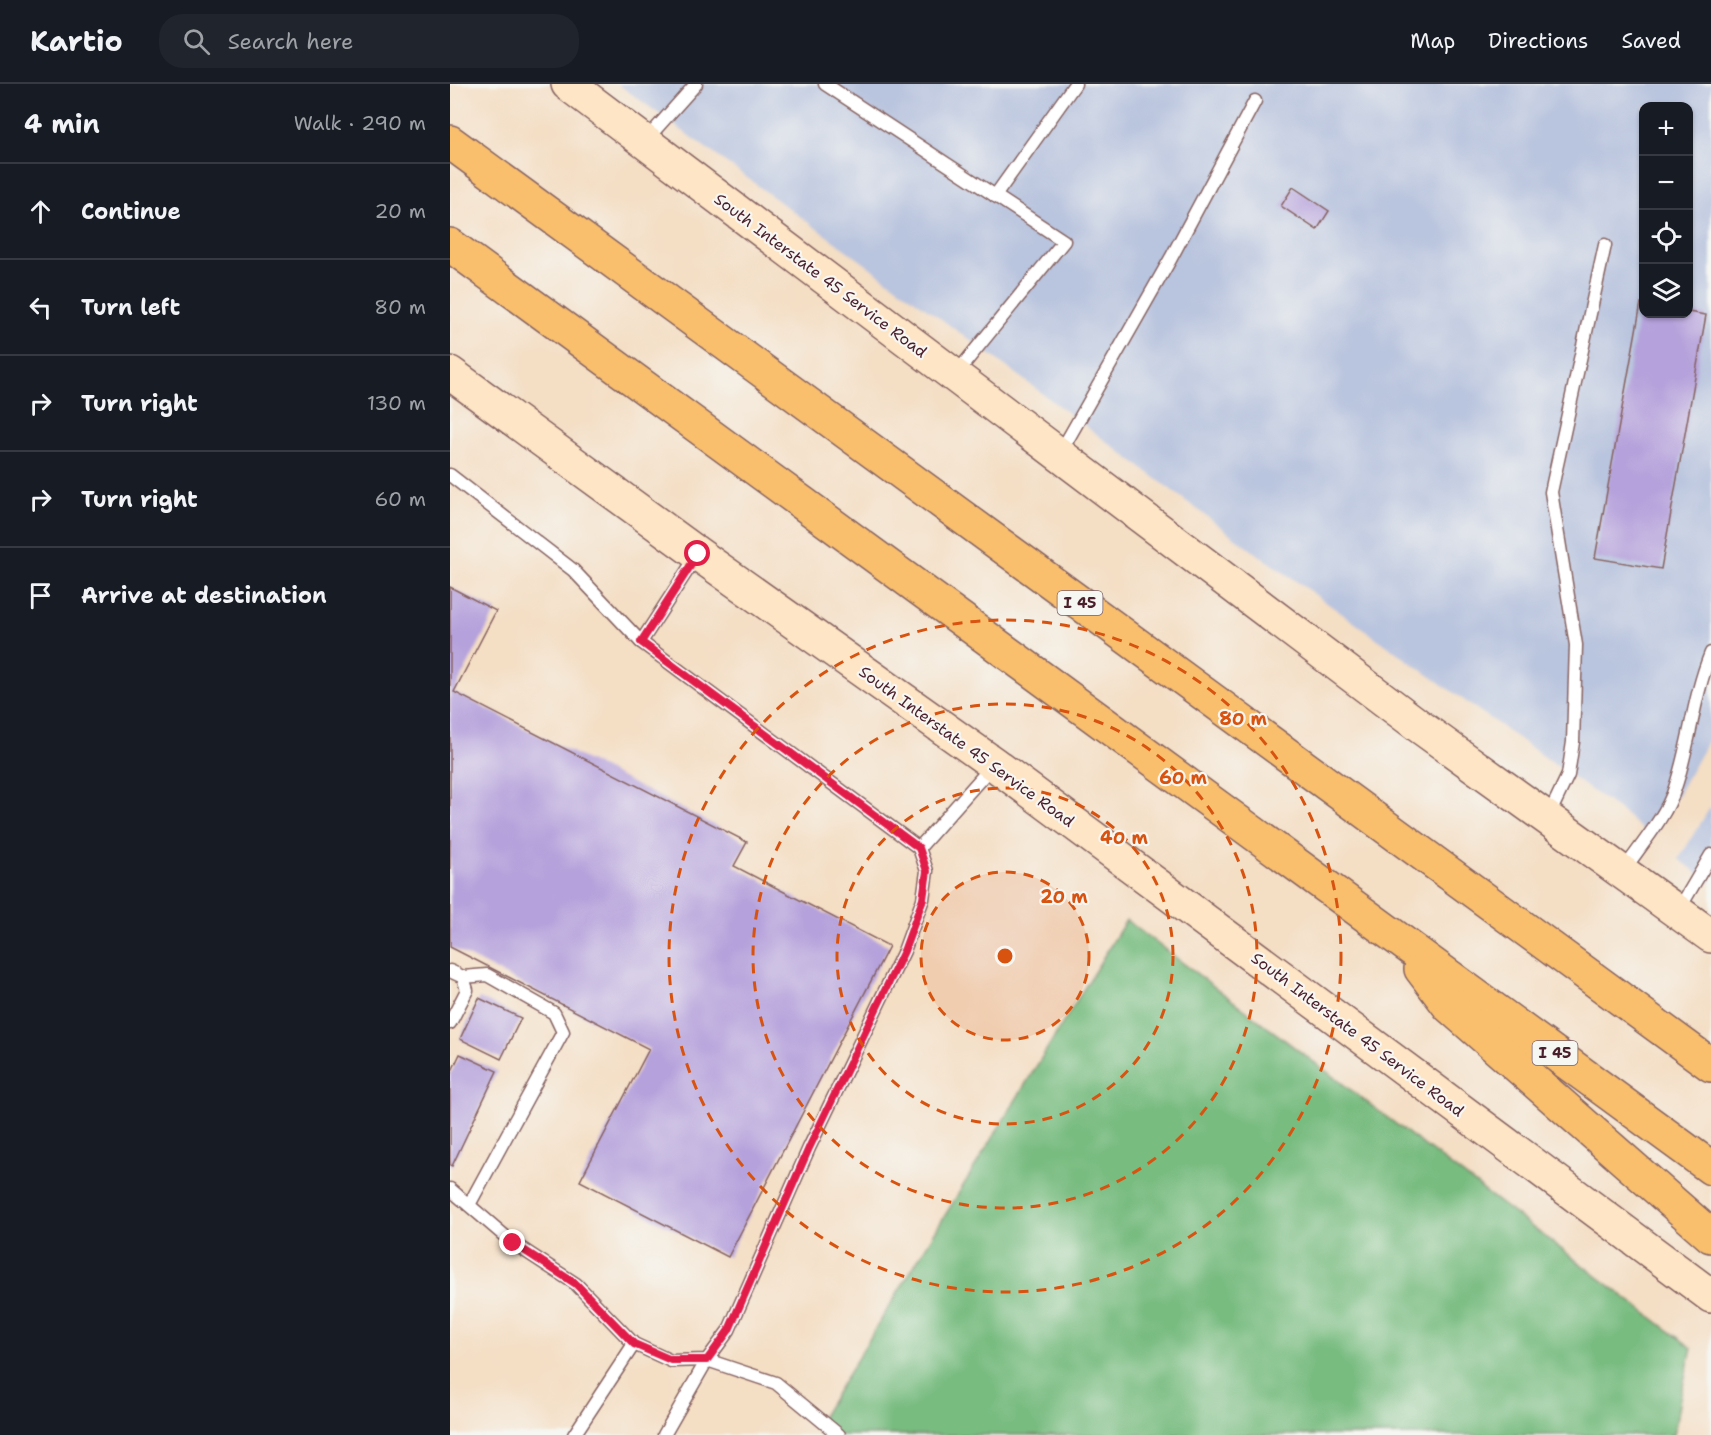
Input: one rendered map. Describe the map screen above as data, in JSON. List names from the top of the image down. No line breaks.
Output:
{"streets":{"highway":["I 45"],"main road":["South Interstate 45 Service Road"]},"page":{"header":"Kartio","search":"Search here","nav":["Map","Directions","Saved"],"heading":["4 min","Walk · 290 m"],"map_buttons":["+","−"],"list":[["Continue","20 m"],["Turn left","80 m"],["Turn right","130 m"],["Turn right","60 m"],"Arrive at destination"]},"rings":["80 m","60 m","40 m","20 m"]}
